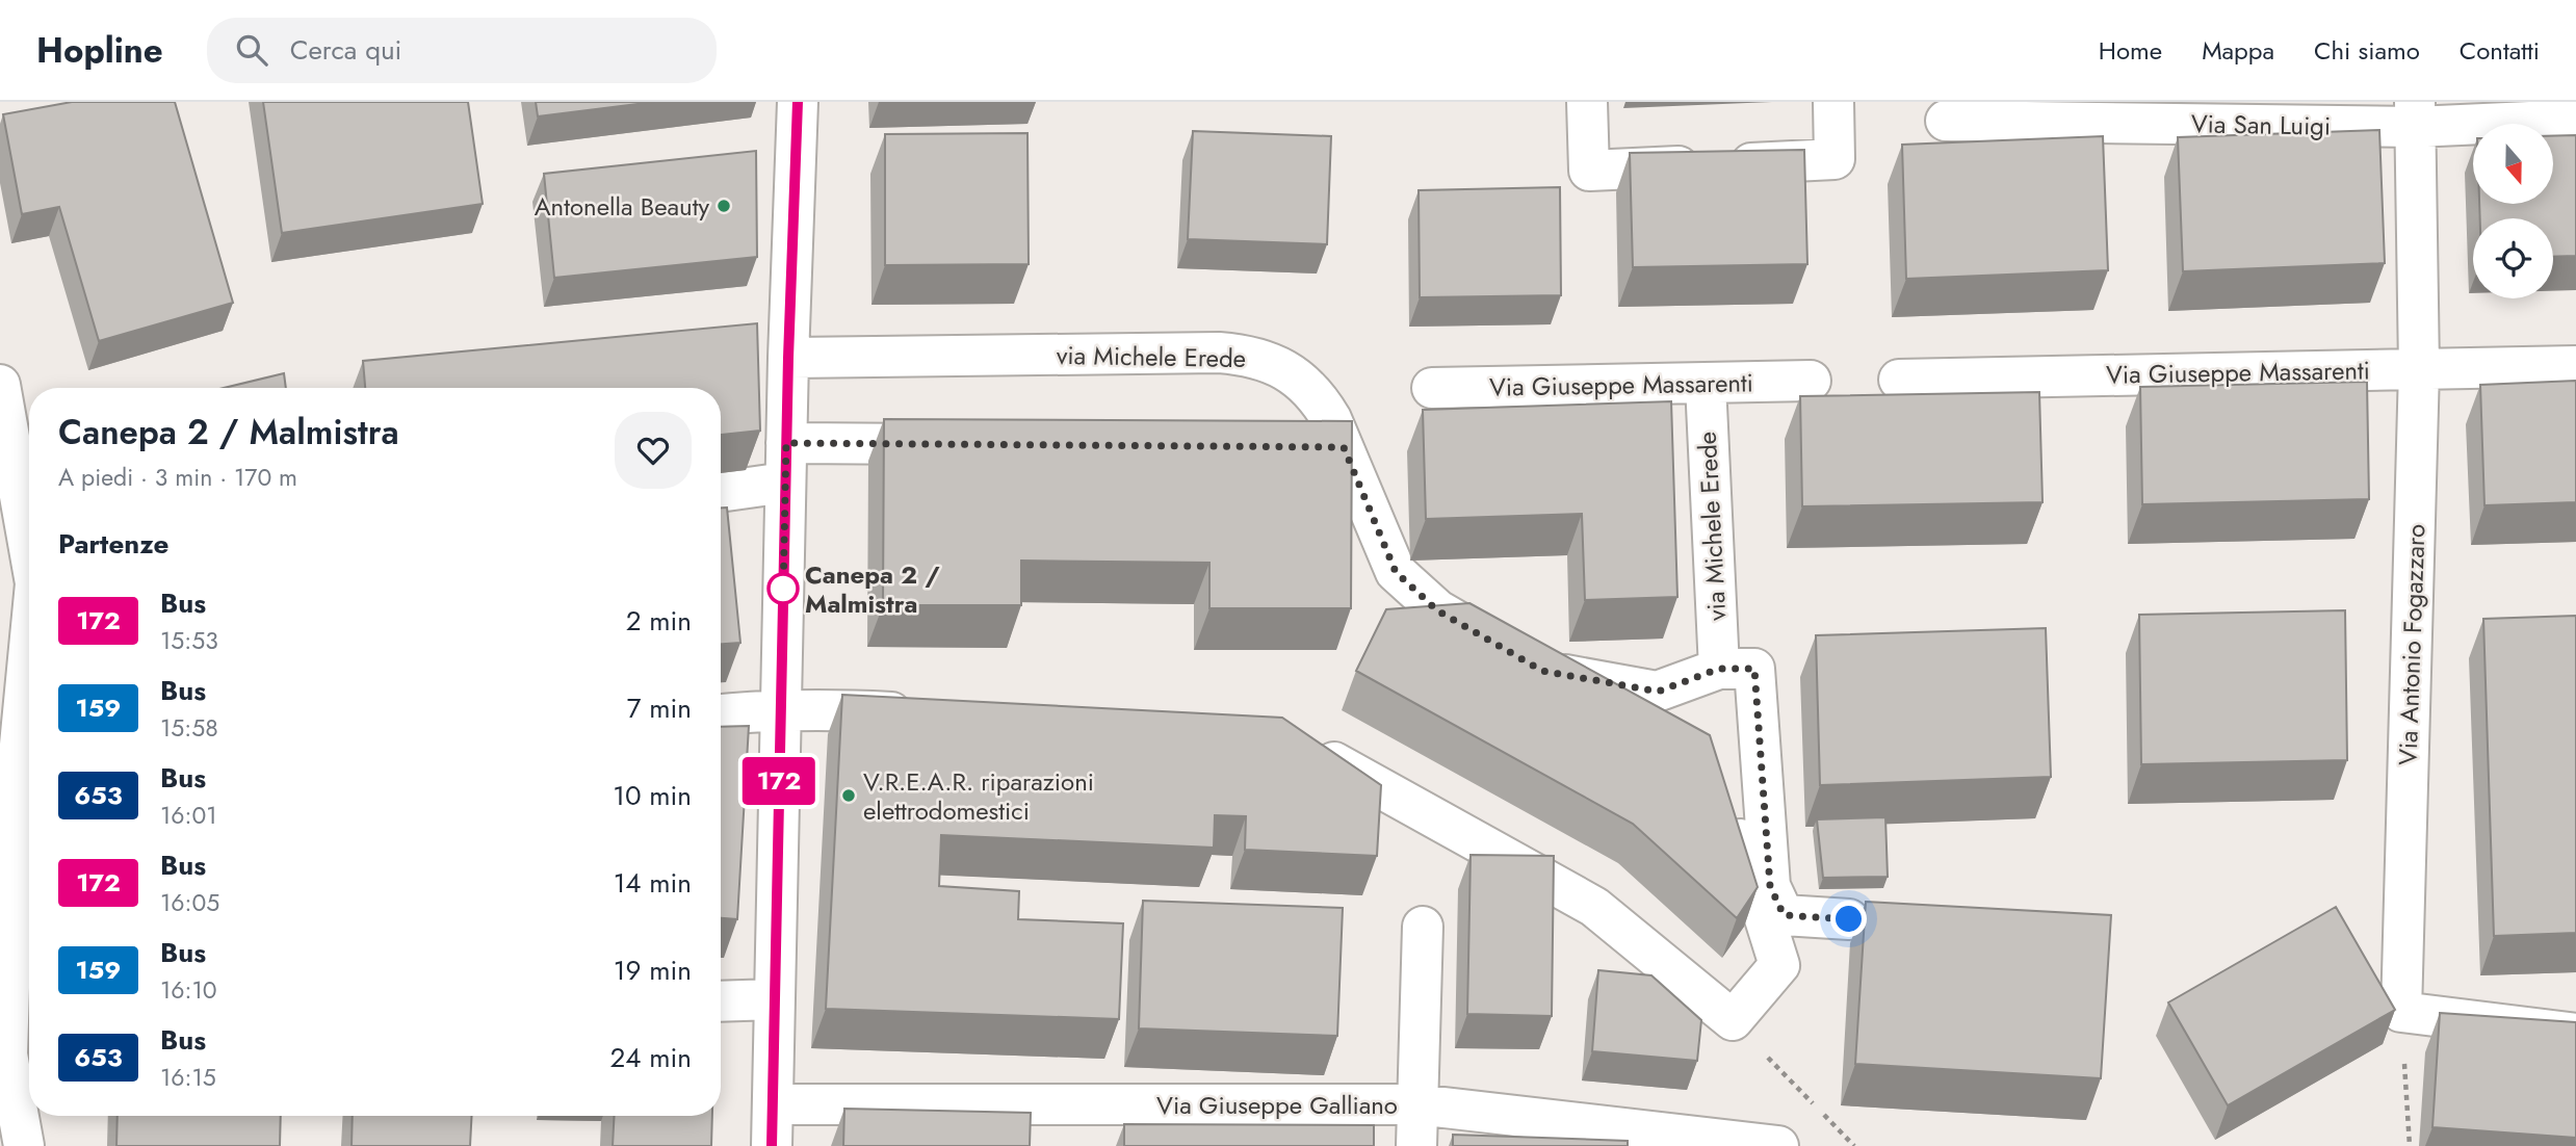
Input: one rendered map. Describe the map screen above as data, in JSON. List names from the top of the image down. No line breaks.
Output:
{"streets":{"street":["Via San Luigi","via Michele Erede","Via Giuseppe Massarenti","Via Antonio Fogazzaro","Via Giuseppe Galliano"]},"crossings":[["Via San Luigi","Via Antonio Fogazzaro"],["via Michele Erede","Via Giuseppe Massarenti"],["Via Giuseppe Massarenti","Via Antonio Fogazzaro"]],"places":["Antonella Beauty","Canepa 2 / Malmistra","V.R.E.A.R. riparazioni elettrodomestici"],"lines":["bus line 172"],"north":"bottom","page":{"header":"Hopline","search":"Cerca qui","nav":["Home","Mappa","Chi siamo","Contatti"],"on_map":"172","heading":[["Canepa 2 / Malmistra","A piedi · 3 min · 170 m"],"Partenze"],"list":[{"mark":"172","name":"Bus","note":"15:53","value":"2 min"},{"mark":"159","name":"Bus","note":"15:58","value":"7 min"},{"mark":"653","name":"Bus","note":"16:01","value":"10 min"},{"mark":"172","name":"Bus","note":"16:05","value":"14 min"},{"mark":"159","name":"Bus","note":"16:10","value":"19 min"},{"mark":"653","name":"Bus","note":"16:15","value":"24 min"}]}}
